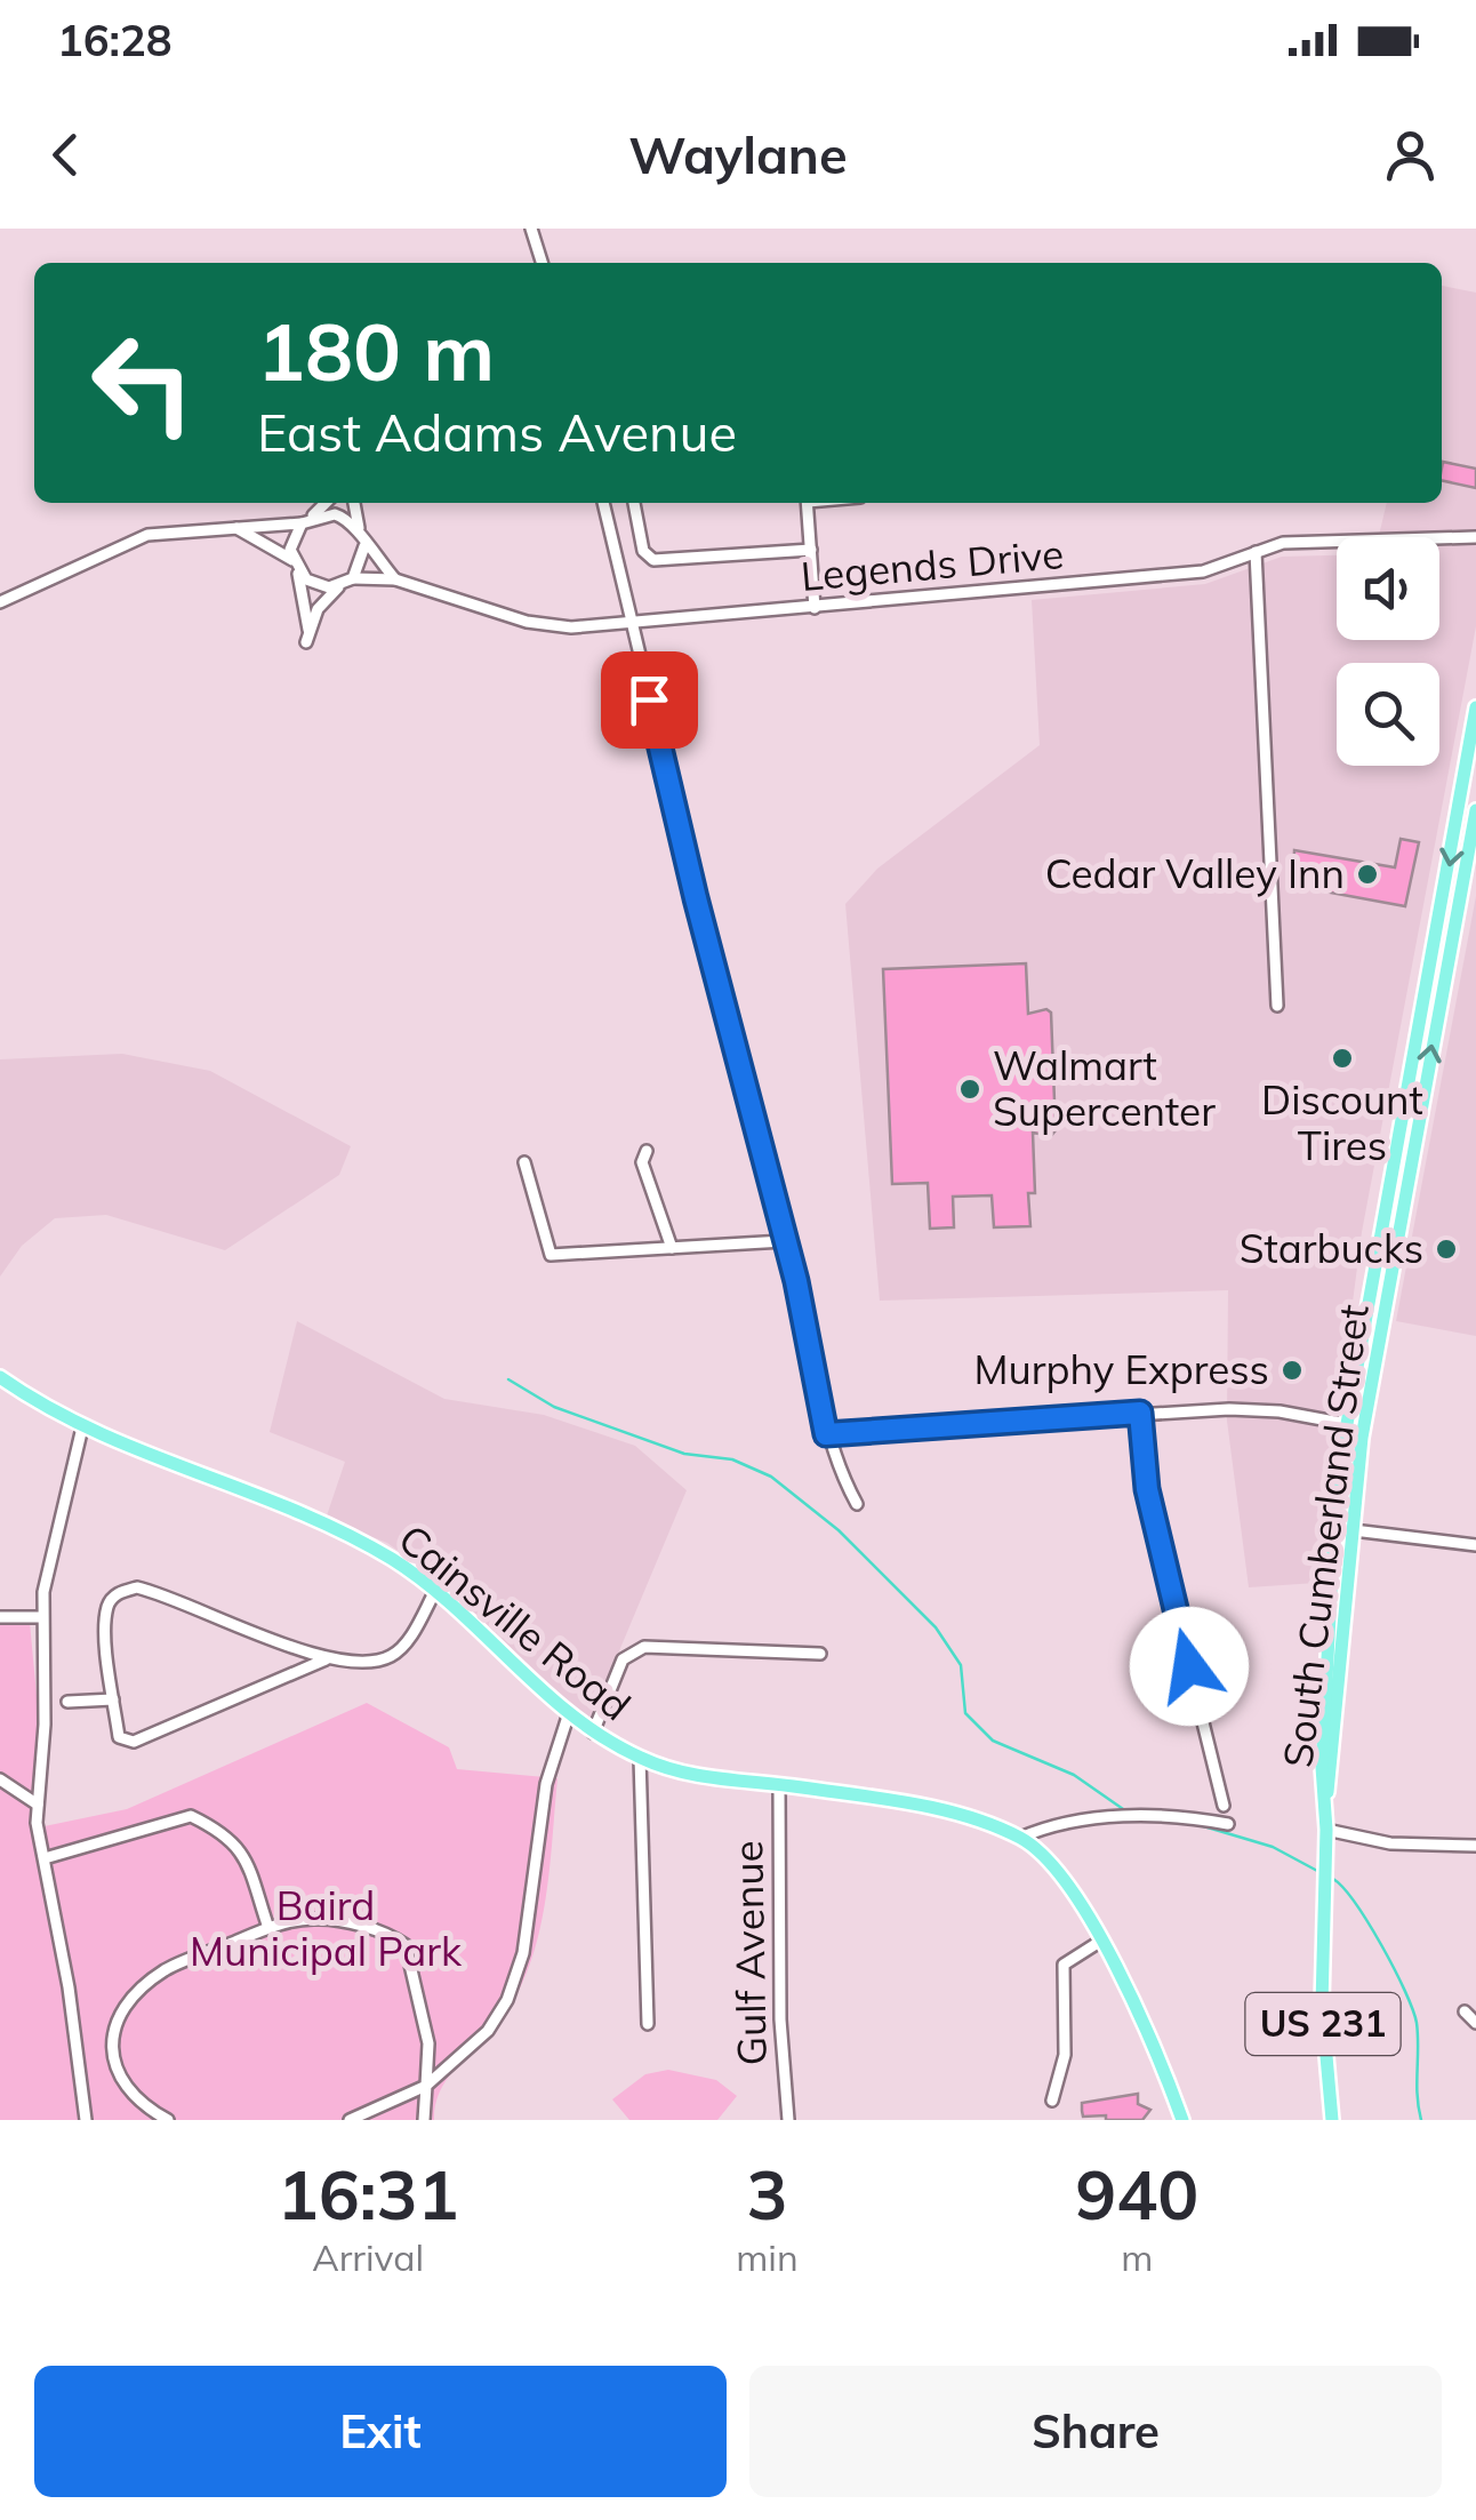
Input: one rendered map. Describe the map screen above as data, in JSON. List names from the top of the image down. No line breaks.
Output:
{"streets":{"main road":["South Cumberland Street","Cainsville Road","US 231"],"street":["Legends Drive","Gulf Avenue"]},"crossings":[["Cainsville Road","Gulf Avenue"]],"parks":["Baird Municipal Park"],"places":["Cedar Valley Inn","Discount Tires","Walmart Supercenter","Starbucks","Murphy Express"],"page":{"status":"16:28","header":"Waylane","turn":["180 m","East Adams Avenue"],"eta":["16:31","Arrival","3","min","940","m"],"buttons":["Exit","Share"]}}
